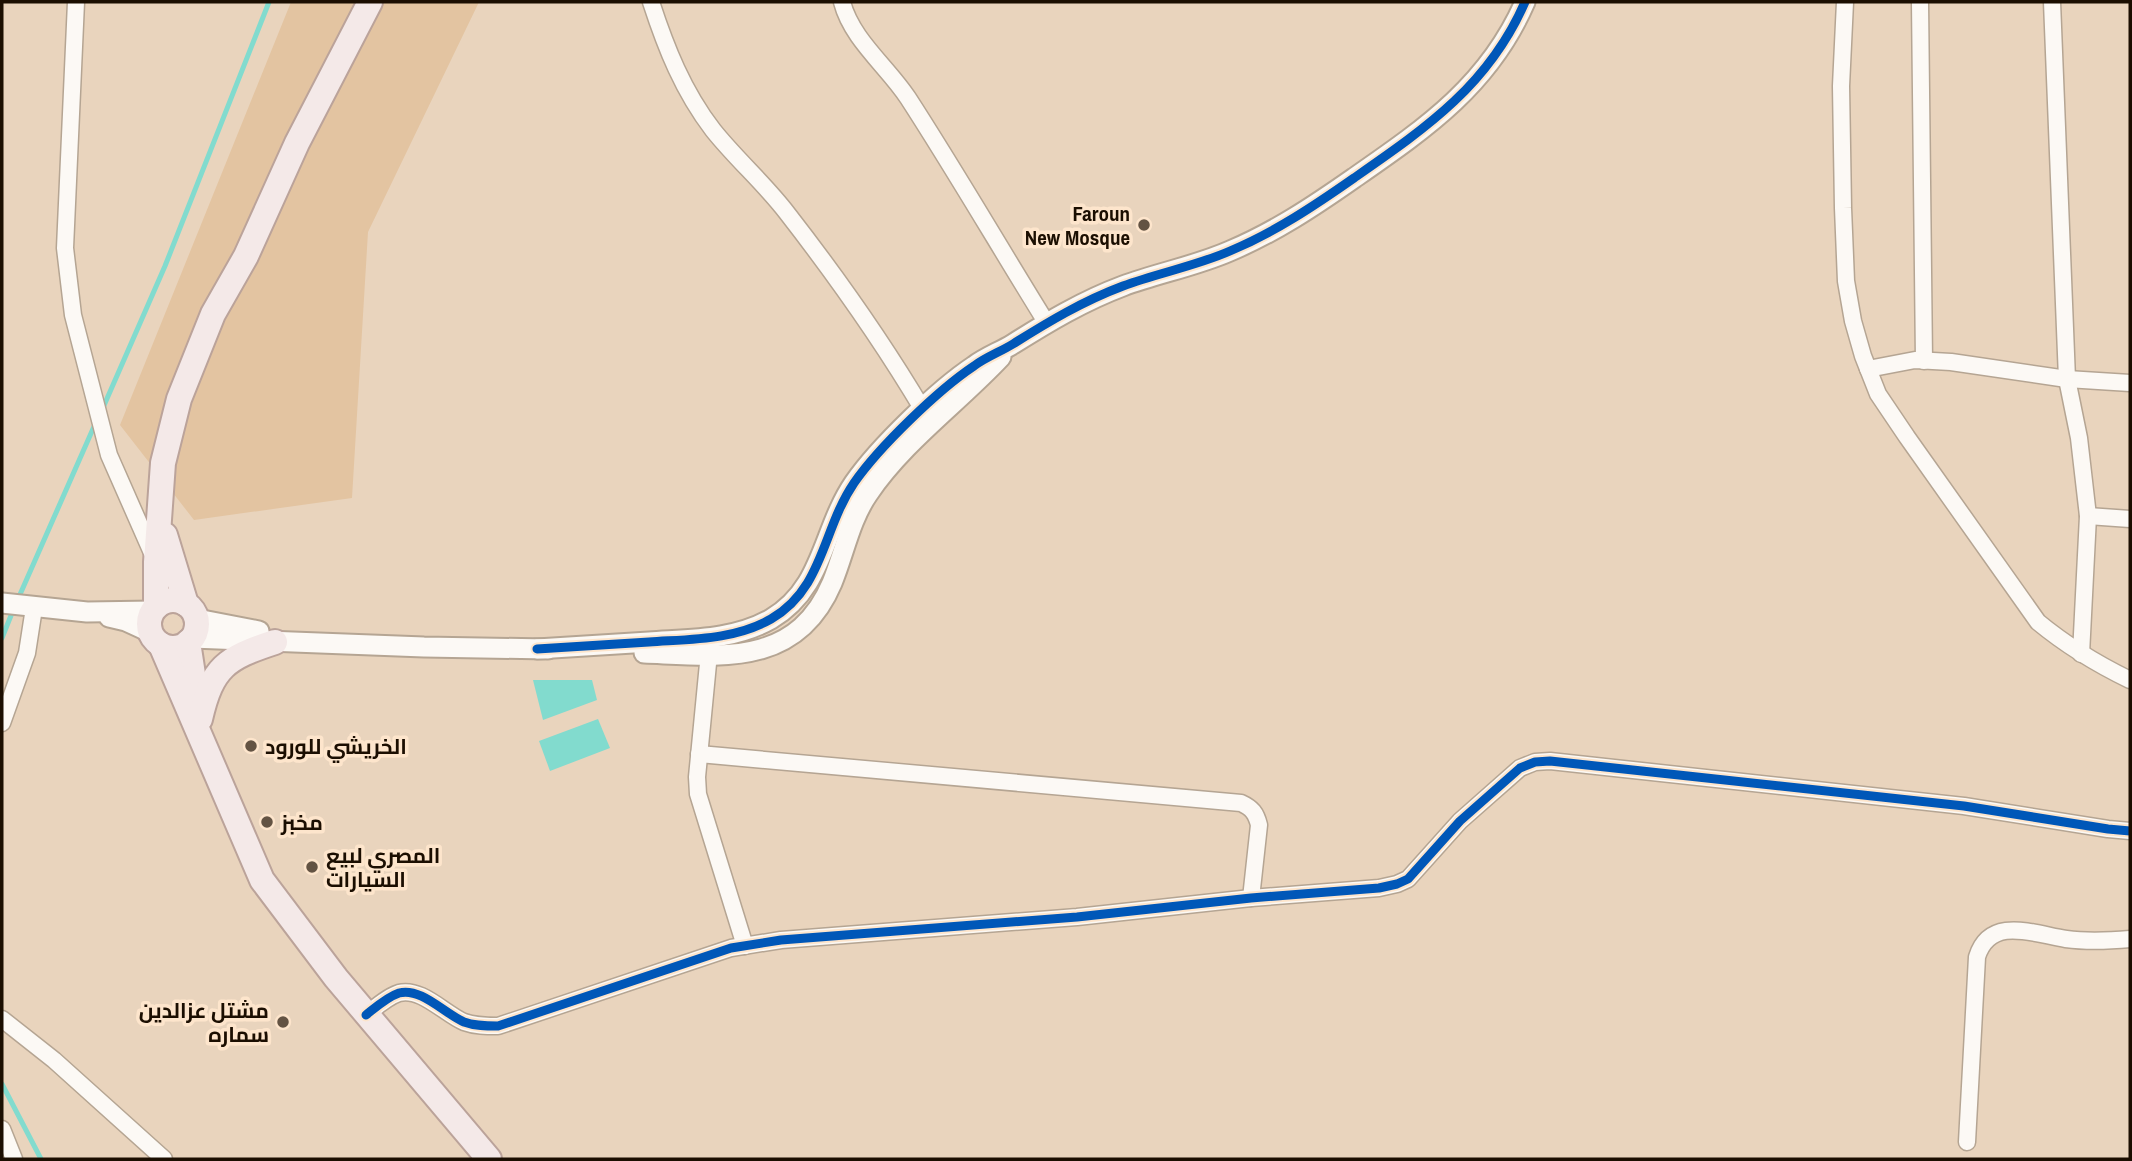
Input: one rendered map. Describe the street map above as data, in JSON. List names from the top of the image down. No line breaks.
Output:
{"places":["Faroun New Mosque","الخريشي للورود","مخبز","المصري لبيع السيارات","مشتل عزالدين سماره"]}
